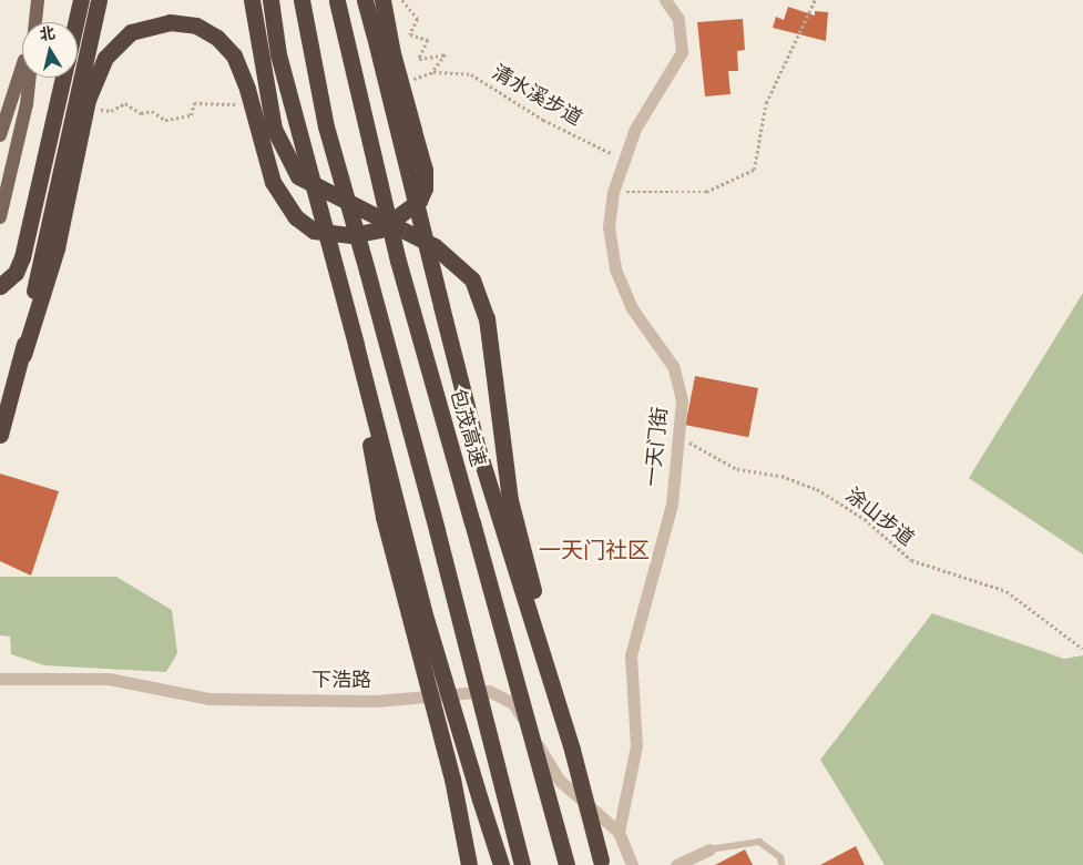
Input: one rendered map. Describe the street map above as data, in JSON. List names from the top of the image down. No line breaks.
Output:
{"streets":{"highway":["包茂高速"],"street":["一天门街","下浩路"],"path":["清水溪步道","涂山步道"]},"crossings":[["清水溪步道","一天门街"],["一天门街","涂山步道"],["一天门街","下浩路"]],"districts":["一天门社区"],"north":"top"}
